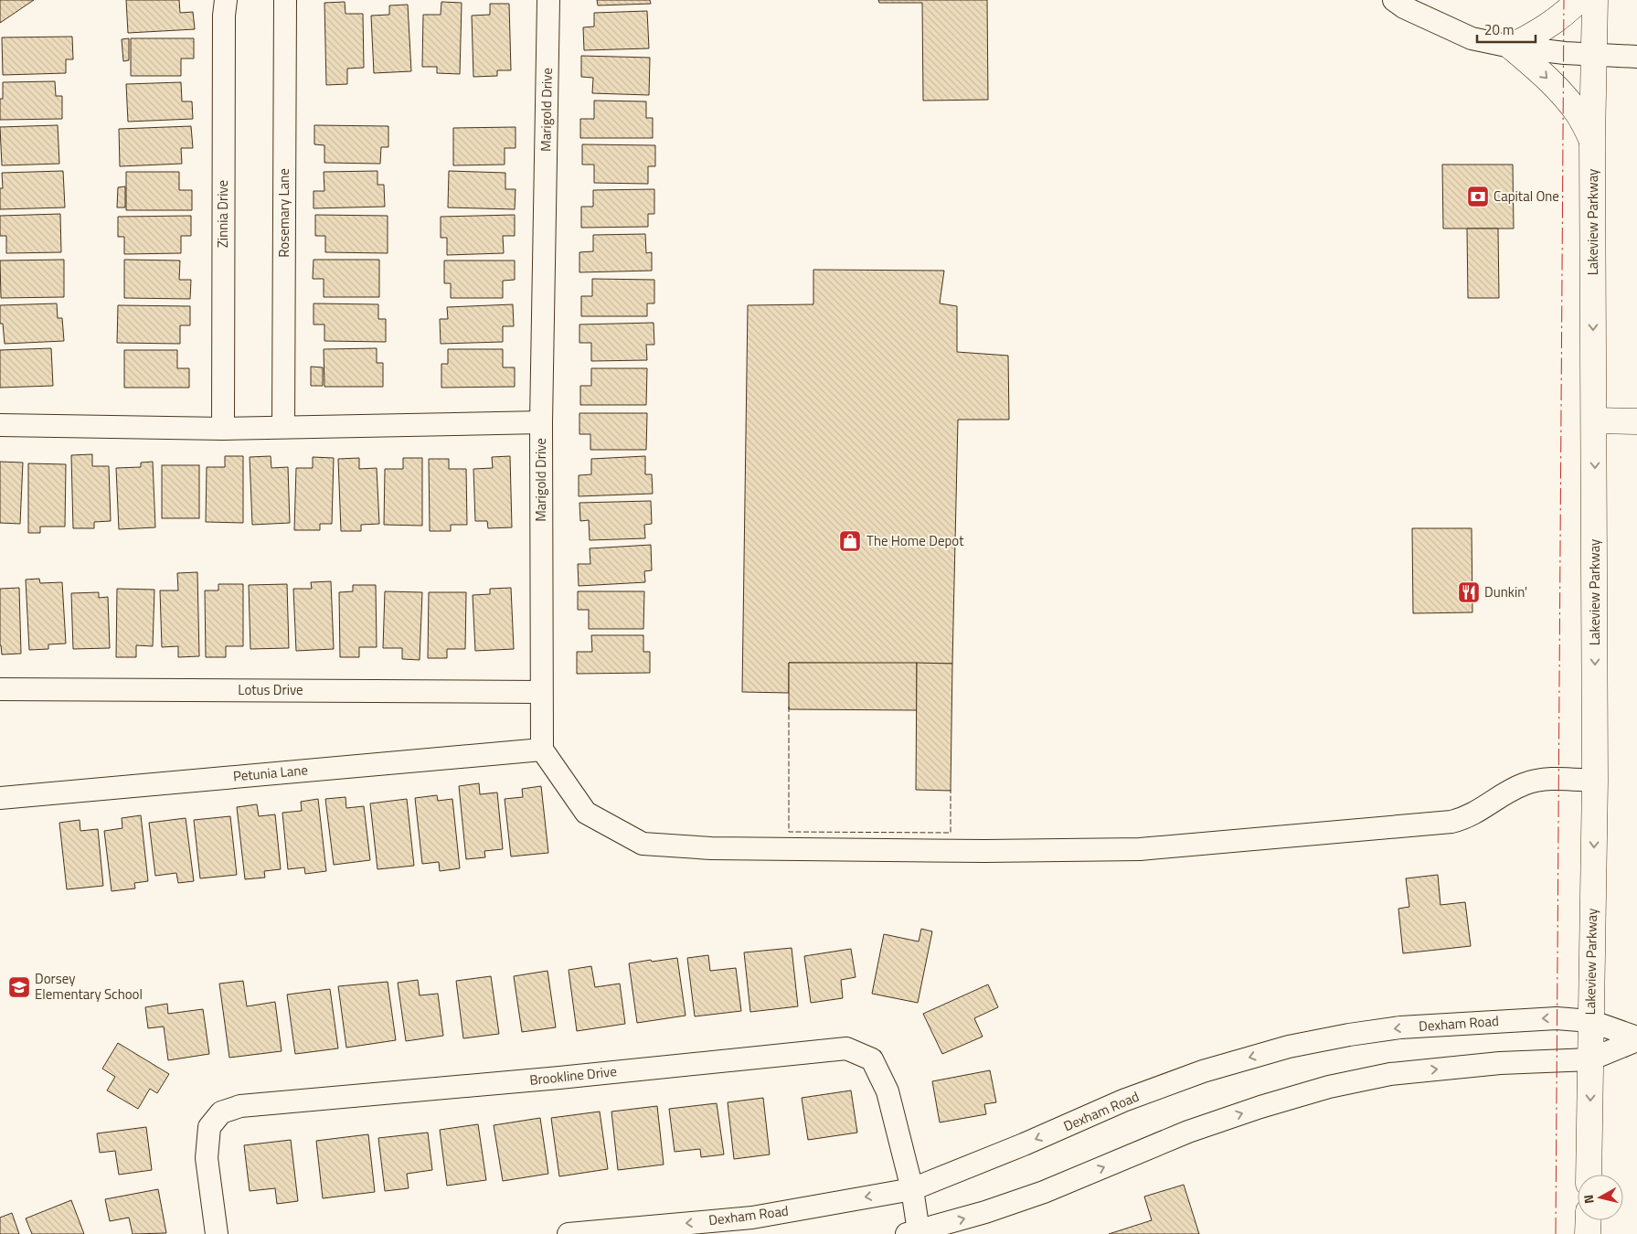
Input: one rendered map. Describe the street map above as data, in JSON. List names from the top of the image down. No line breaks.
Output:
{"streets":{"main road":["Lakeview Parkway"],"street":["Marigold Drive","Rosemary Lane","Zinnia Drive","Lotus Drive","Petunia Lane","Dexham Road","Brookline Drive"]},"crossings":[["Marigold Drive","Lotus Drive"],["Marigold Drive","Petunia Lane"],["Lakeview Parkway","Dexham Road"],["Dexham Road","Brookline Drive"]],"one_way":["Lakeview Parkway"],"places":{"bank":["Capital One"],"shop":["The Home Depot"],"restaurant":["Dunkin'"],"school or university":["Dorsey Elementary School"]},"scale_bar":"20 m","north":"left"}
